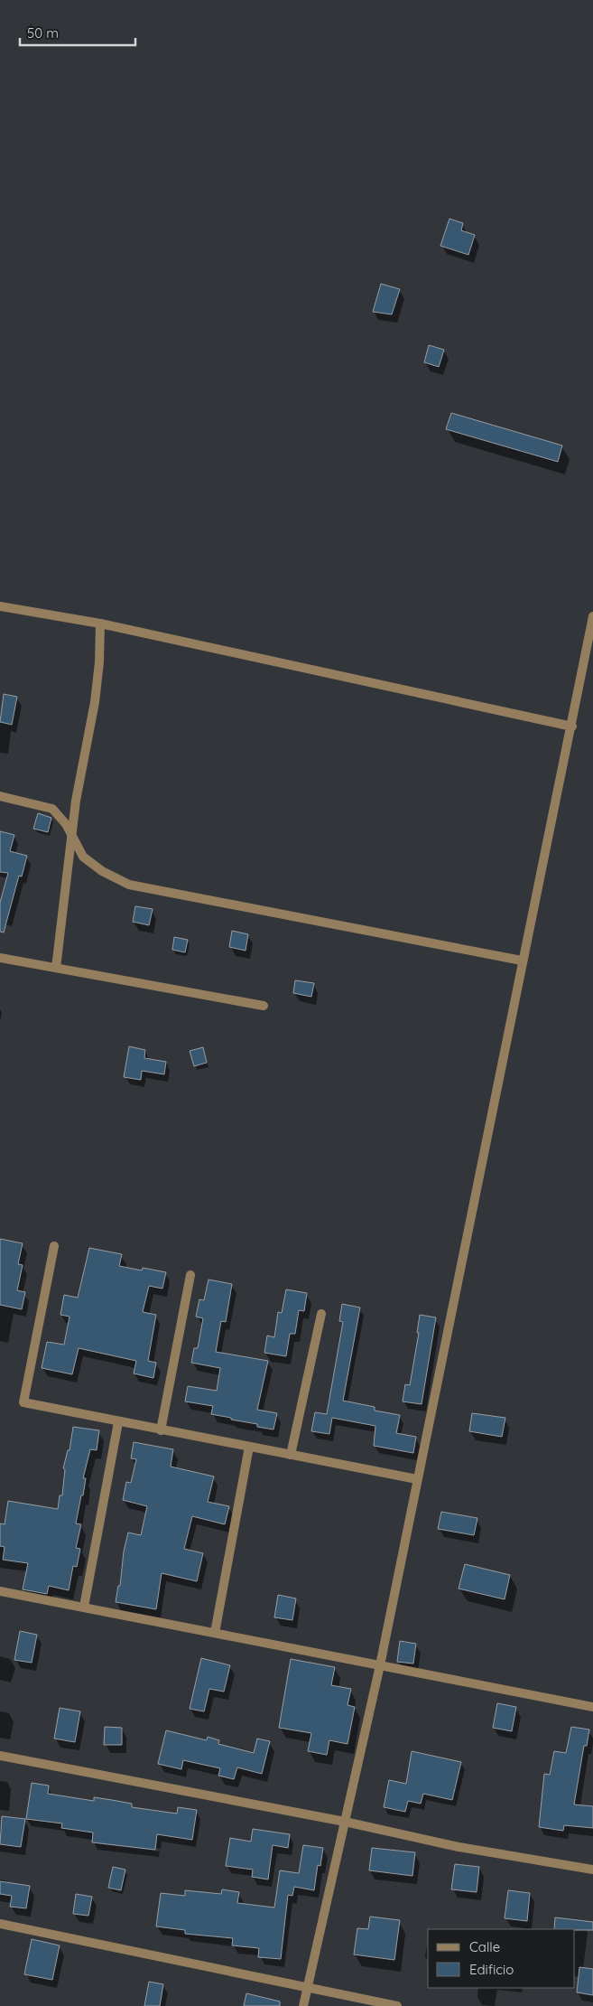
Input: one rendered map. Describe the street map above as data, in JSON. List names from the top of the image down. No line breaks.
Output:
{"legend":["Calle","Edificio"],"scale_bar":"50 m"}
